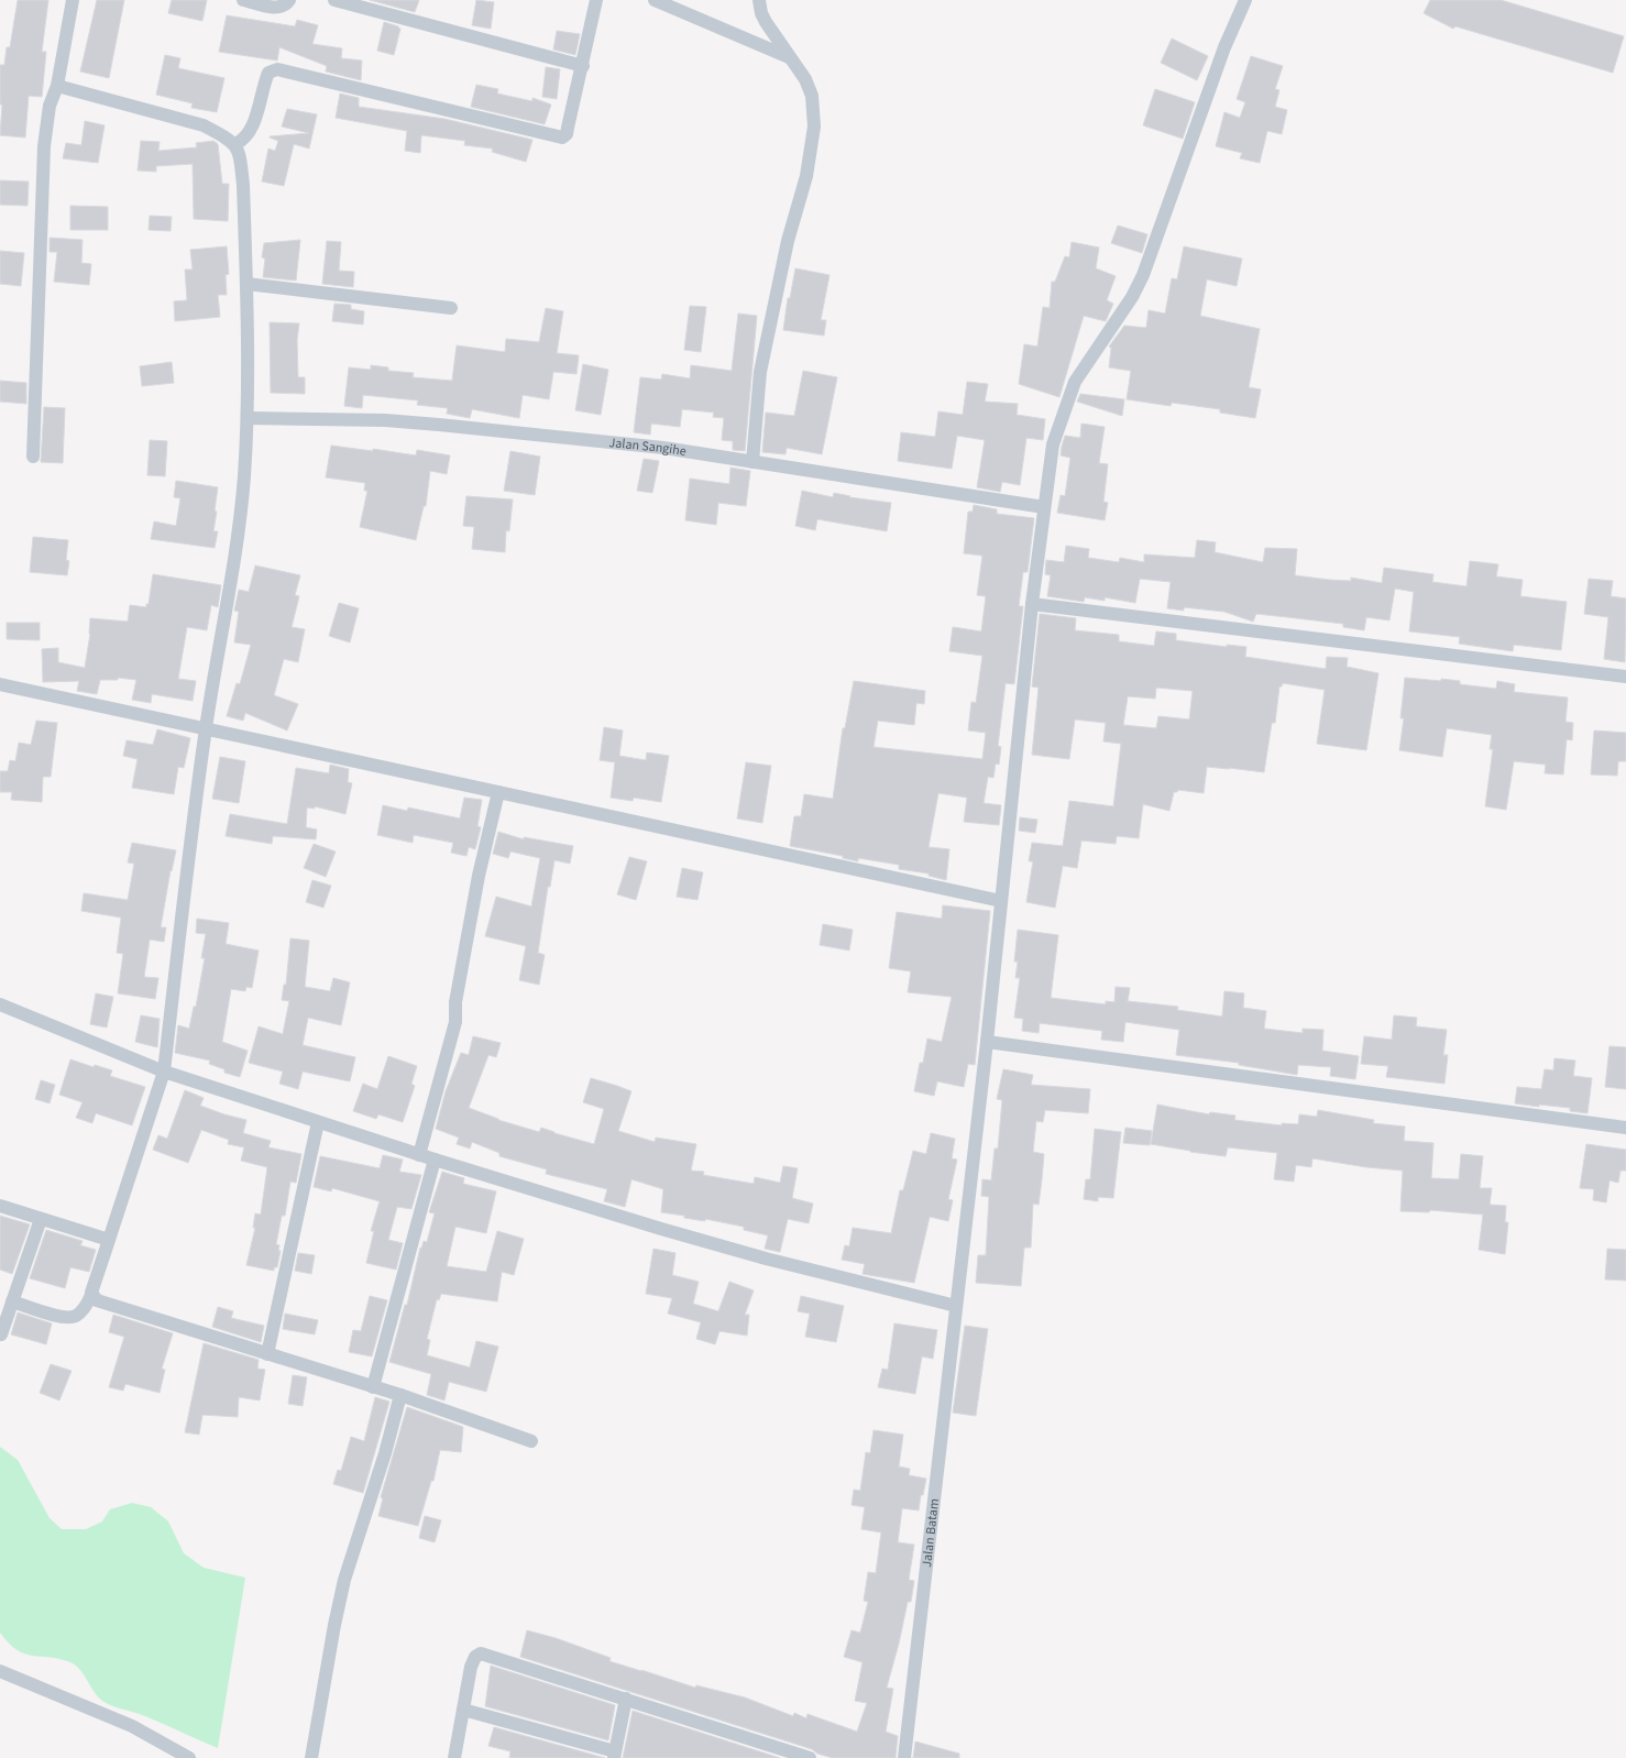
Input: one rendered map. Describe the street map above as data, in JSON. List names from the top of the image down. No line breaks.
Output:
{"streets":{"street":["Jalan Sangihe","Jalan Batam"]},"crossings":[["Jalan Sangihe","Jalan Batam"]]}
